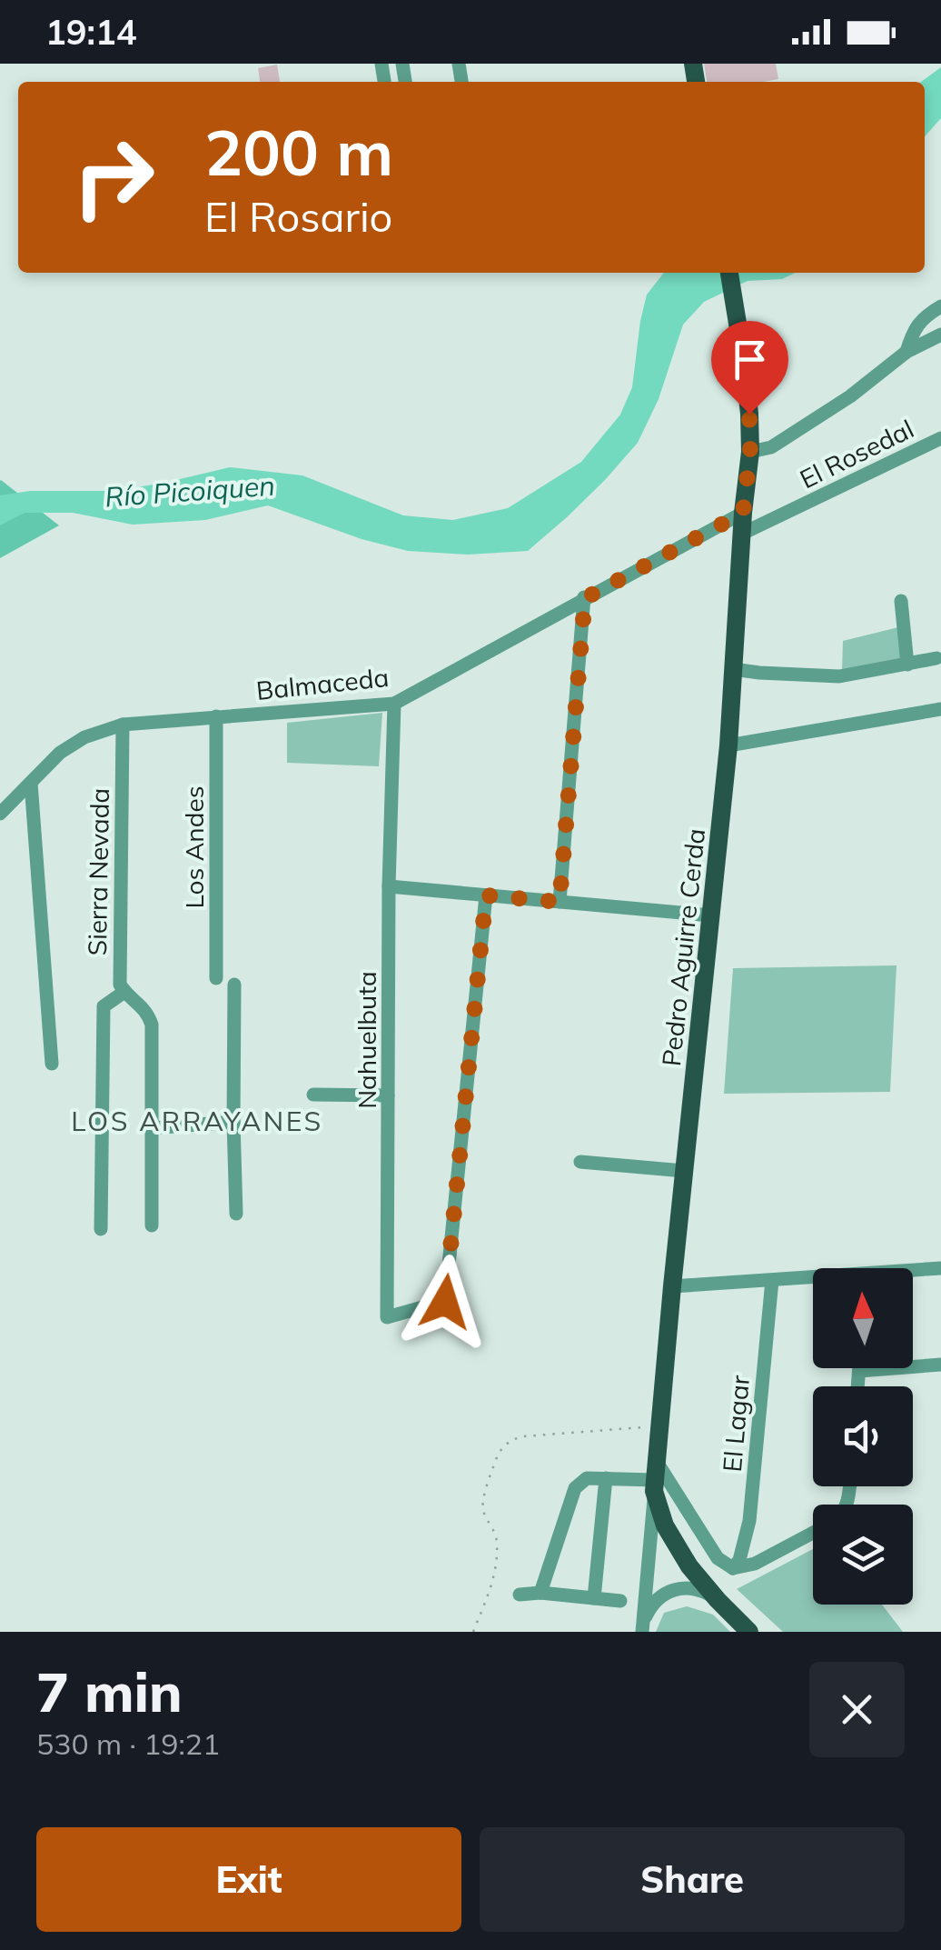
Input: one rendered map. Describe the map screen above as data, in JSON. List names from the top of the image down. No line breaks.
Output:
{"streets":{"main road":["Pedro Aguirre Cerda"],"street":["El Rosedal","Balmaceda","Los Andes","Sierra Nevada","Nahuelbuta","El Lagar"]},"crossings":[["El Rosedal","Pedro Aguirre Cerda"],["Balmaceda","Los Andes"],["Balmaceda","Sierra Nevada"],["Balmaceda","Pedro Aguirre Cerda"],["Balmaceda","Nahuelbuta"]],"districts":["LOS ARRAYANES"],"water":["Río Picoiquen"],"north":"top","page":{"status":"19:14","turn":["200 m","El Rosario"],"heading":["7 min","530 m · 19:21"],"buttons":["Exit","Share"]}}
